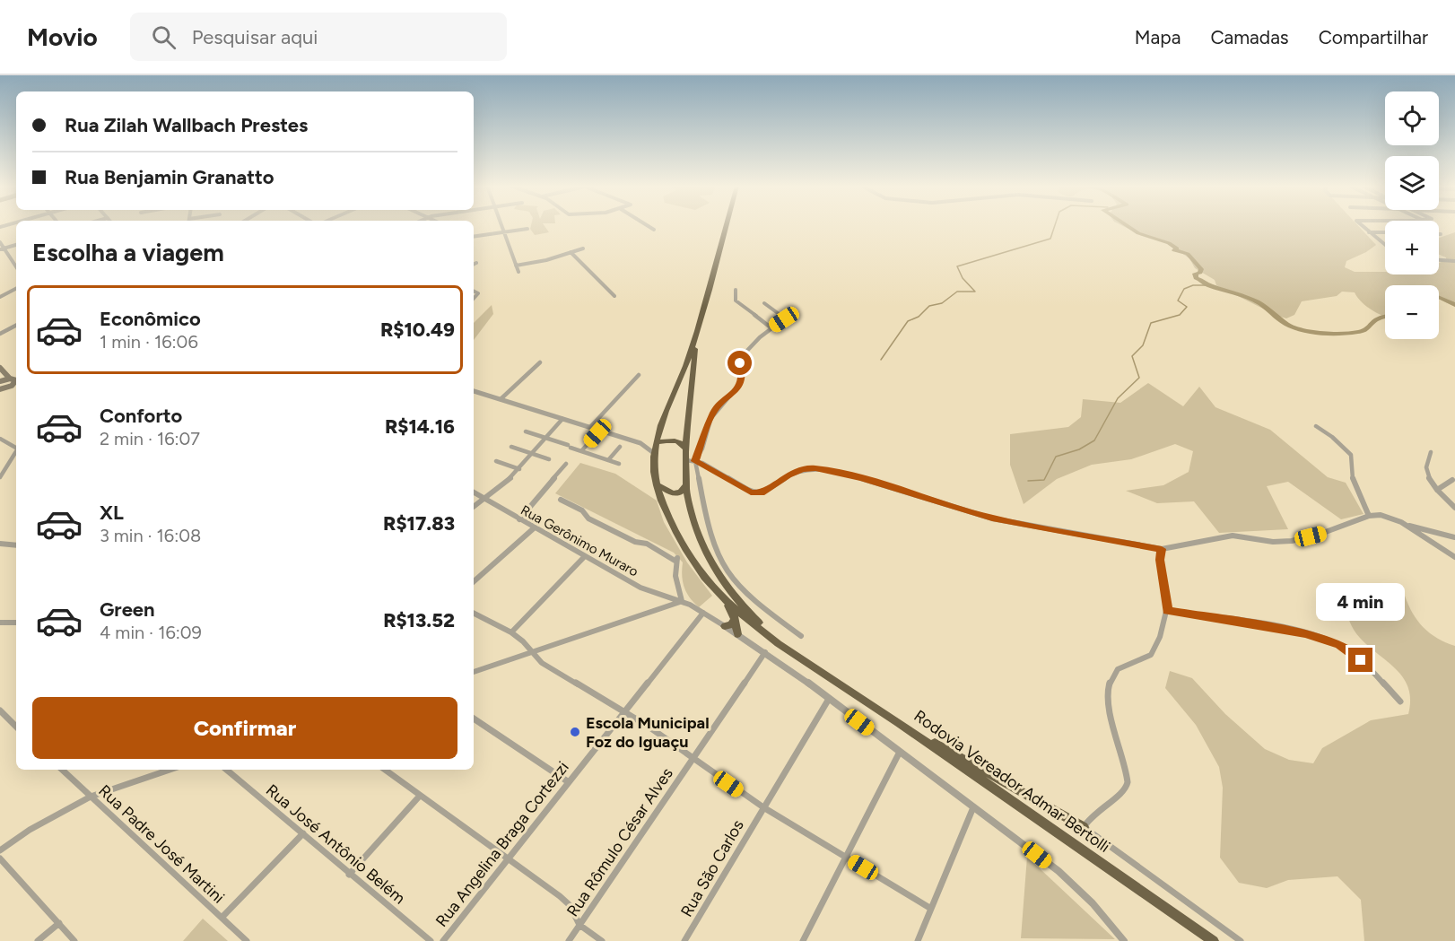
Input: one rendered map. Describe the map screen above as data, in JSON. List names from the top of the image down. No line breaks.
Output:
{"streets":{"highway":["Rodovia Vereador Admar Bertolli"],"street":["Rua Gerônimo Muraro","Rua Rômulo César Alves","Rua Padre José Martini","Rua José Antônio Belém","Rua Angelina Braga Cortezzi","Rua São Carlos"]},"crossings":[["Rua Gerônimo Muraro","Rua Angelina Braga Cortezzi"]],"places":["Escola Municipal Foz do Iguaçu"],"page":{"header":"Movio","search":"Pesquisar aqui","nav":["Mapa","Camadas","Compartilhar"],"map_buttons":["+","−"],"banner":["Rua Zilah Wallbach Prestes","Rua Benjamin Granatto"],"heading":"Escolha a viagem","list":[{"name":"Econômico","note":"1 min · 16:06","value":"R$10.49"},{"name":"Conforto","note":"2 min · 16:07","value":"R$14.16"},{"name":"XL","note":"3 min · 16:08","value":"R$17.83"},{"name":"Green","note":"4 min · 16:09","value":"R$13.52"}],"bubble":"4 min","buttons":"Confirmar"}}
